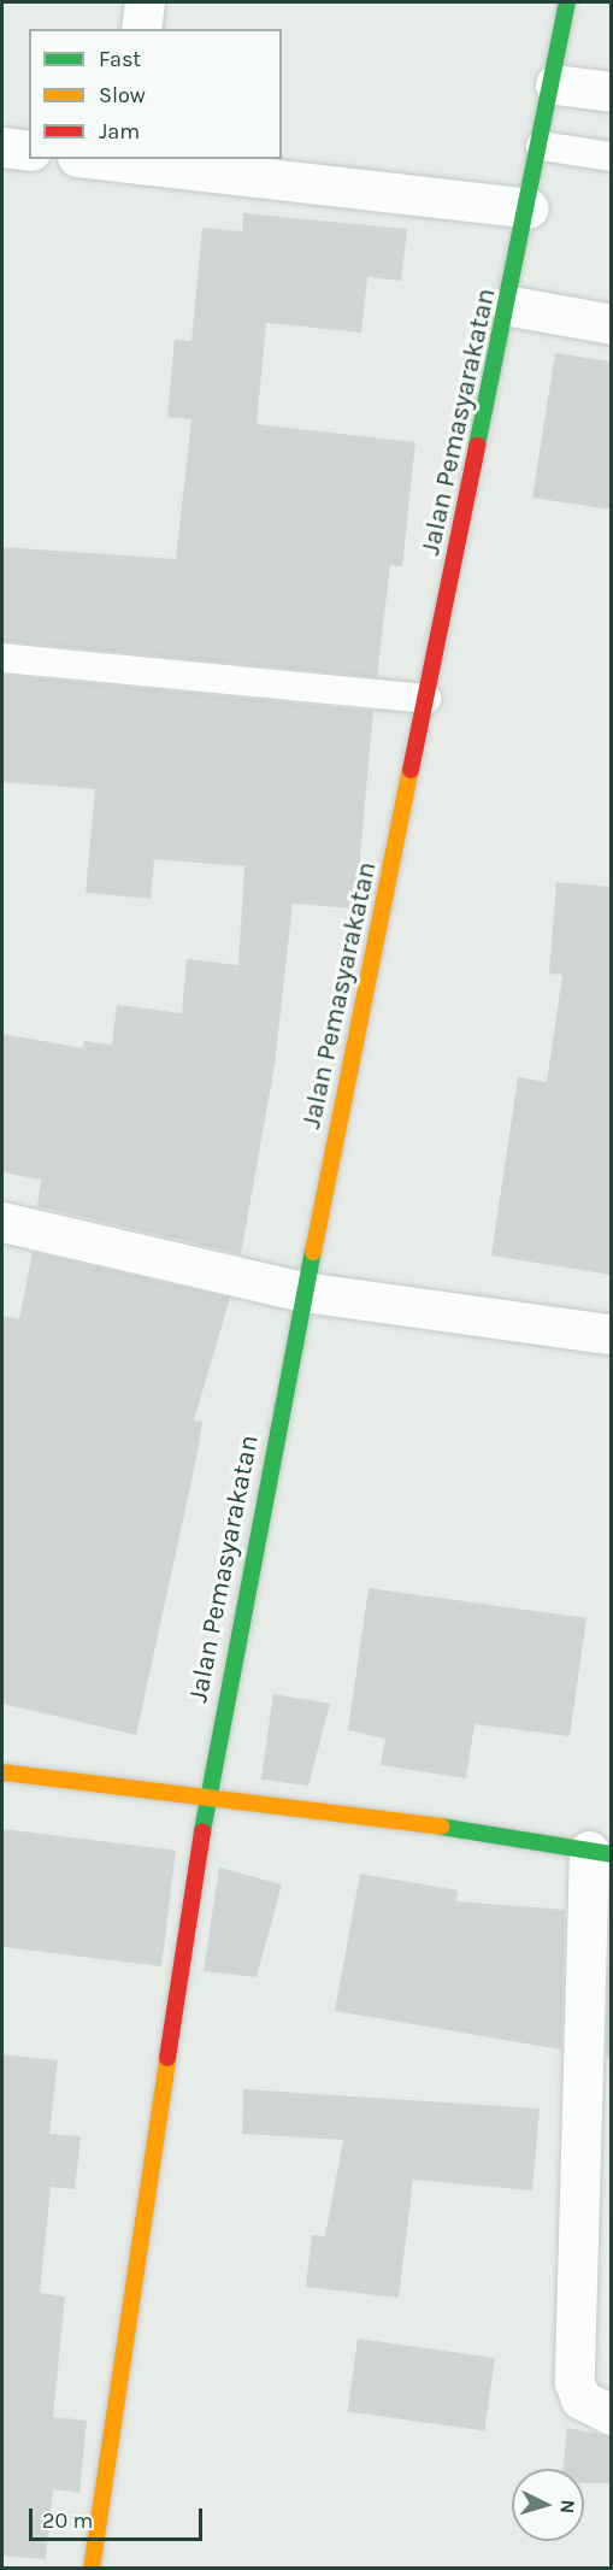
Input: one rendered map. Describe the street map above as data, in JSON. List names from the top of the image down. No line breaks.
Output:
{"streets":{"street":["Jalan Pemasyarakatan"]},"legend":["Fast","Slow","Jam"],"scale_bar":"20 m","north":"right"}
